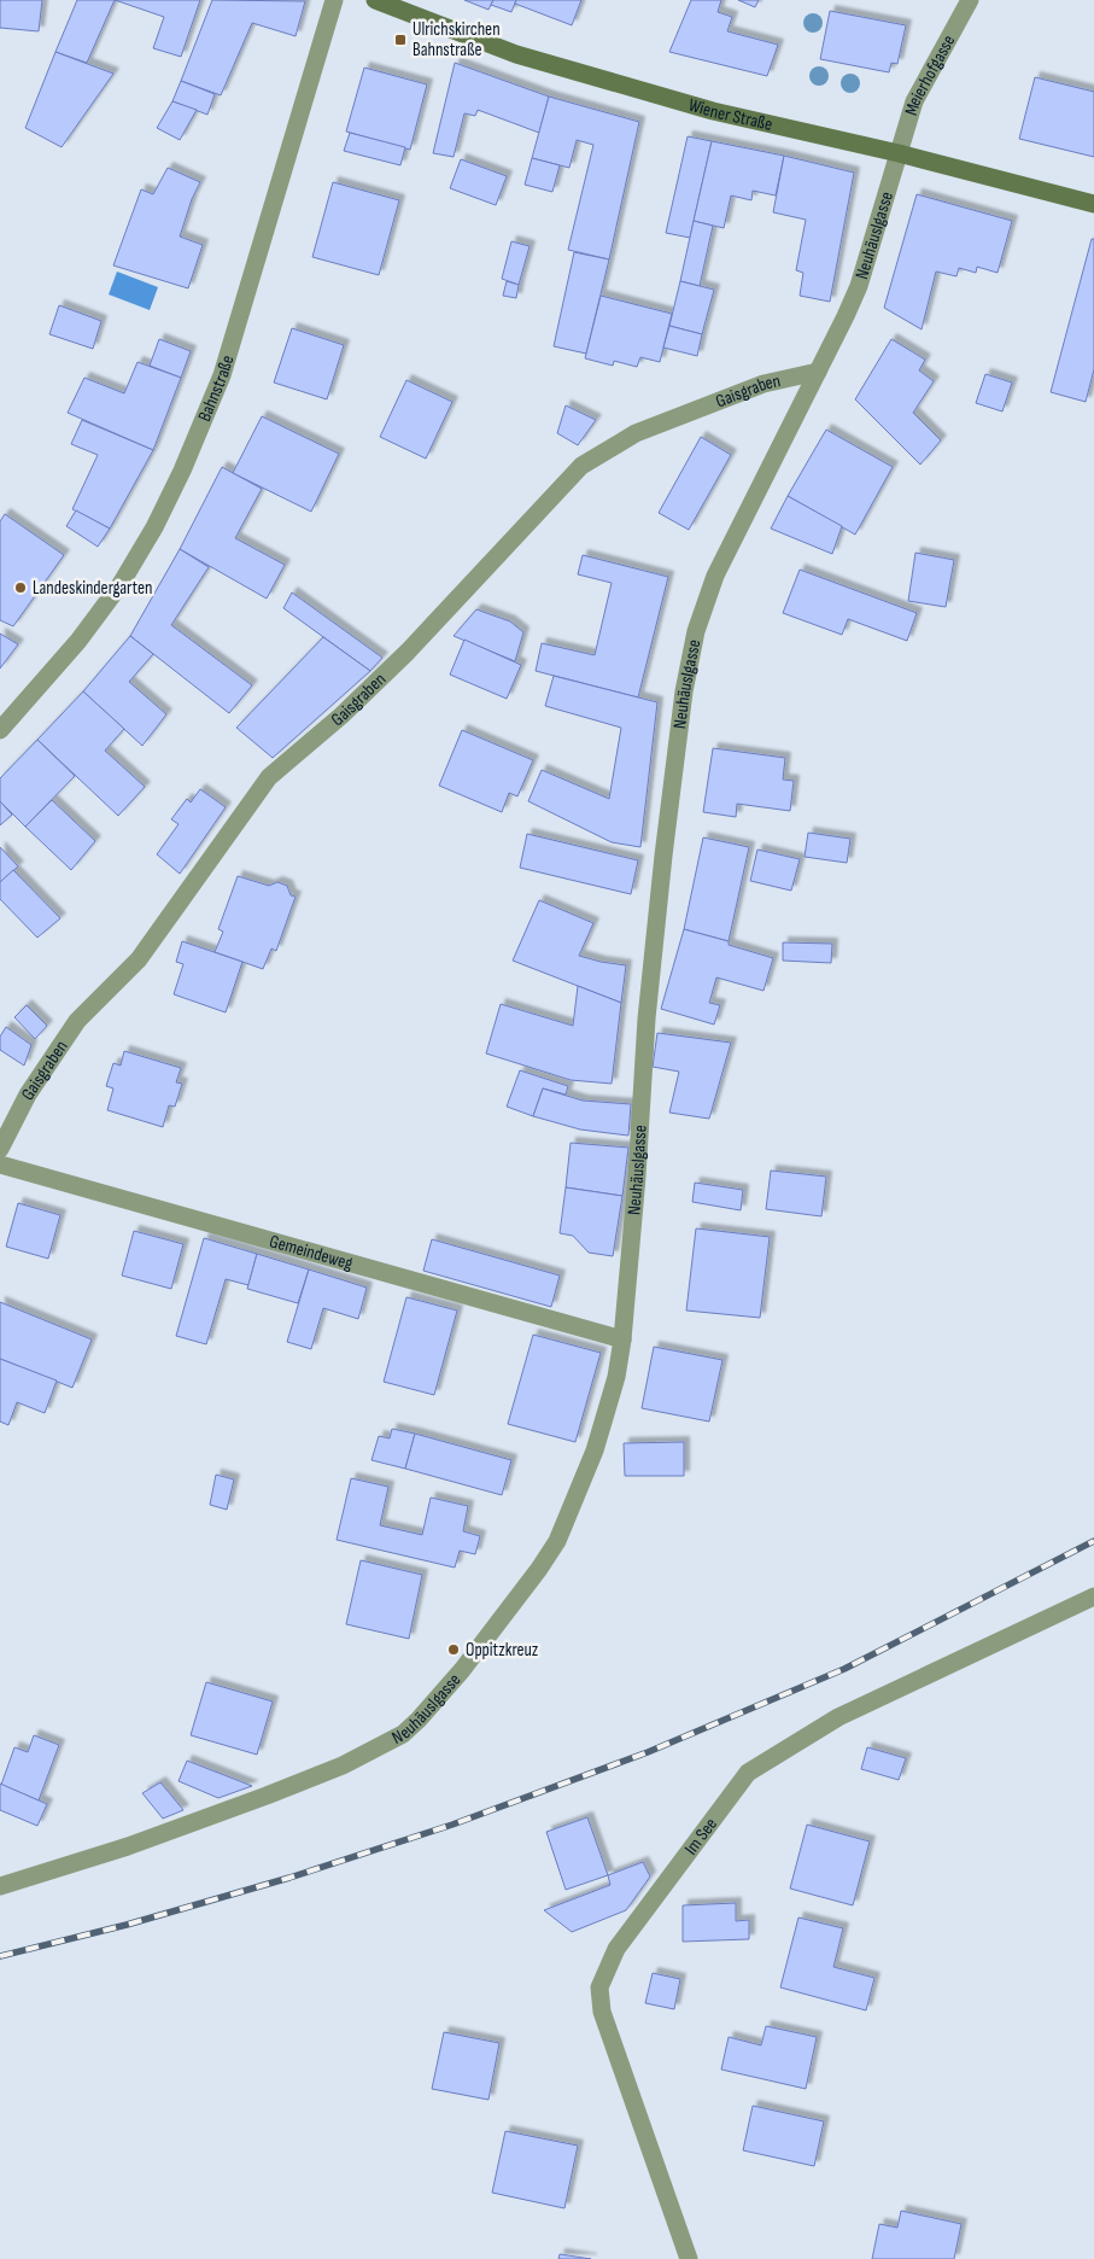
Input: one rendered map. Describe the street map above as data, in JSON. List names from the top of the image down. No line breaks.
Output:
{"streets":{"street":["Meierhofgasse","Wiener Straße","Neuhäuslgasse","Bahnstraße","Gaisgraben","Gemeindeweg","Im See"]},"crossings":[["Meierhofgasse","Wiener Straße"],["Meierhofgasse","Neuhäuslgasse"],["Wiener Straße","Neuhäuslgasse"],["Neuhäuslgasse","Gaisgraben"],["Neuhäuslgasse","Gemeindeweg"]],"places":{"transit":["Ulrichskirchen Bahnstraße"],"other":["Landeskindergarten","Oppitzkreuz"]}}
